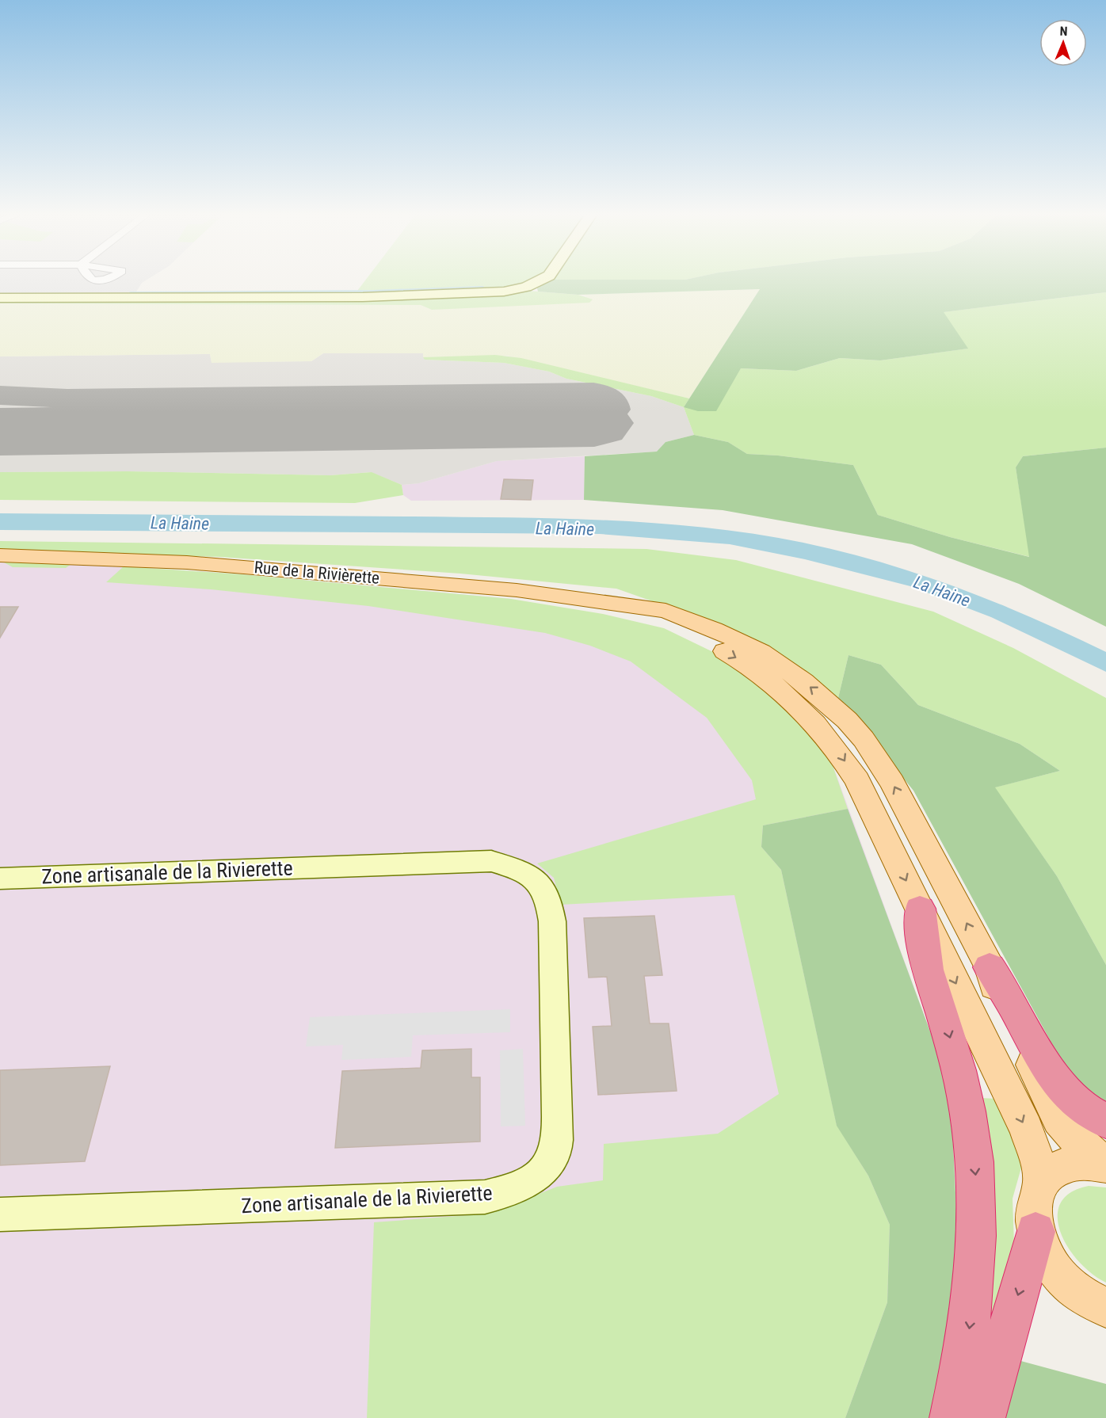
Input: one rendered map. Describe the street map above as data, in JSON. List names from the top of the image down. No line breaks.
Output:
{"streets":{"main road":["Rue de la Rivièrette"],"street":["Zone artisanale de la Rivierette"]},"water":["La Haine"],"north":"top"}
